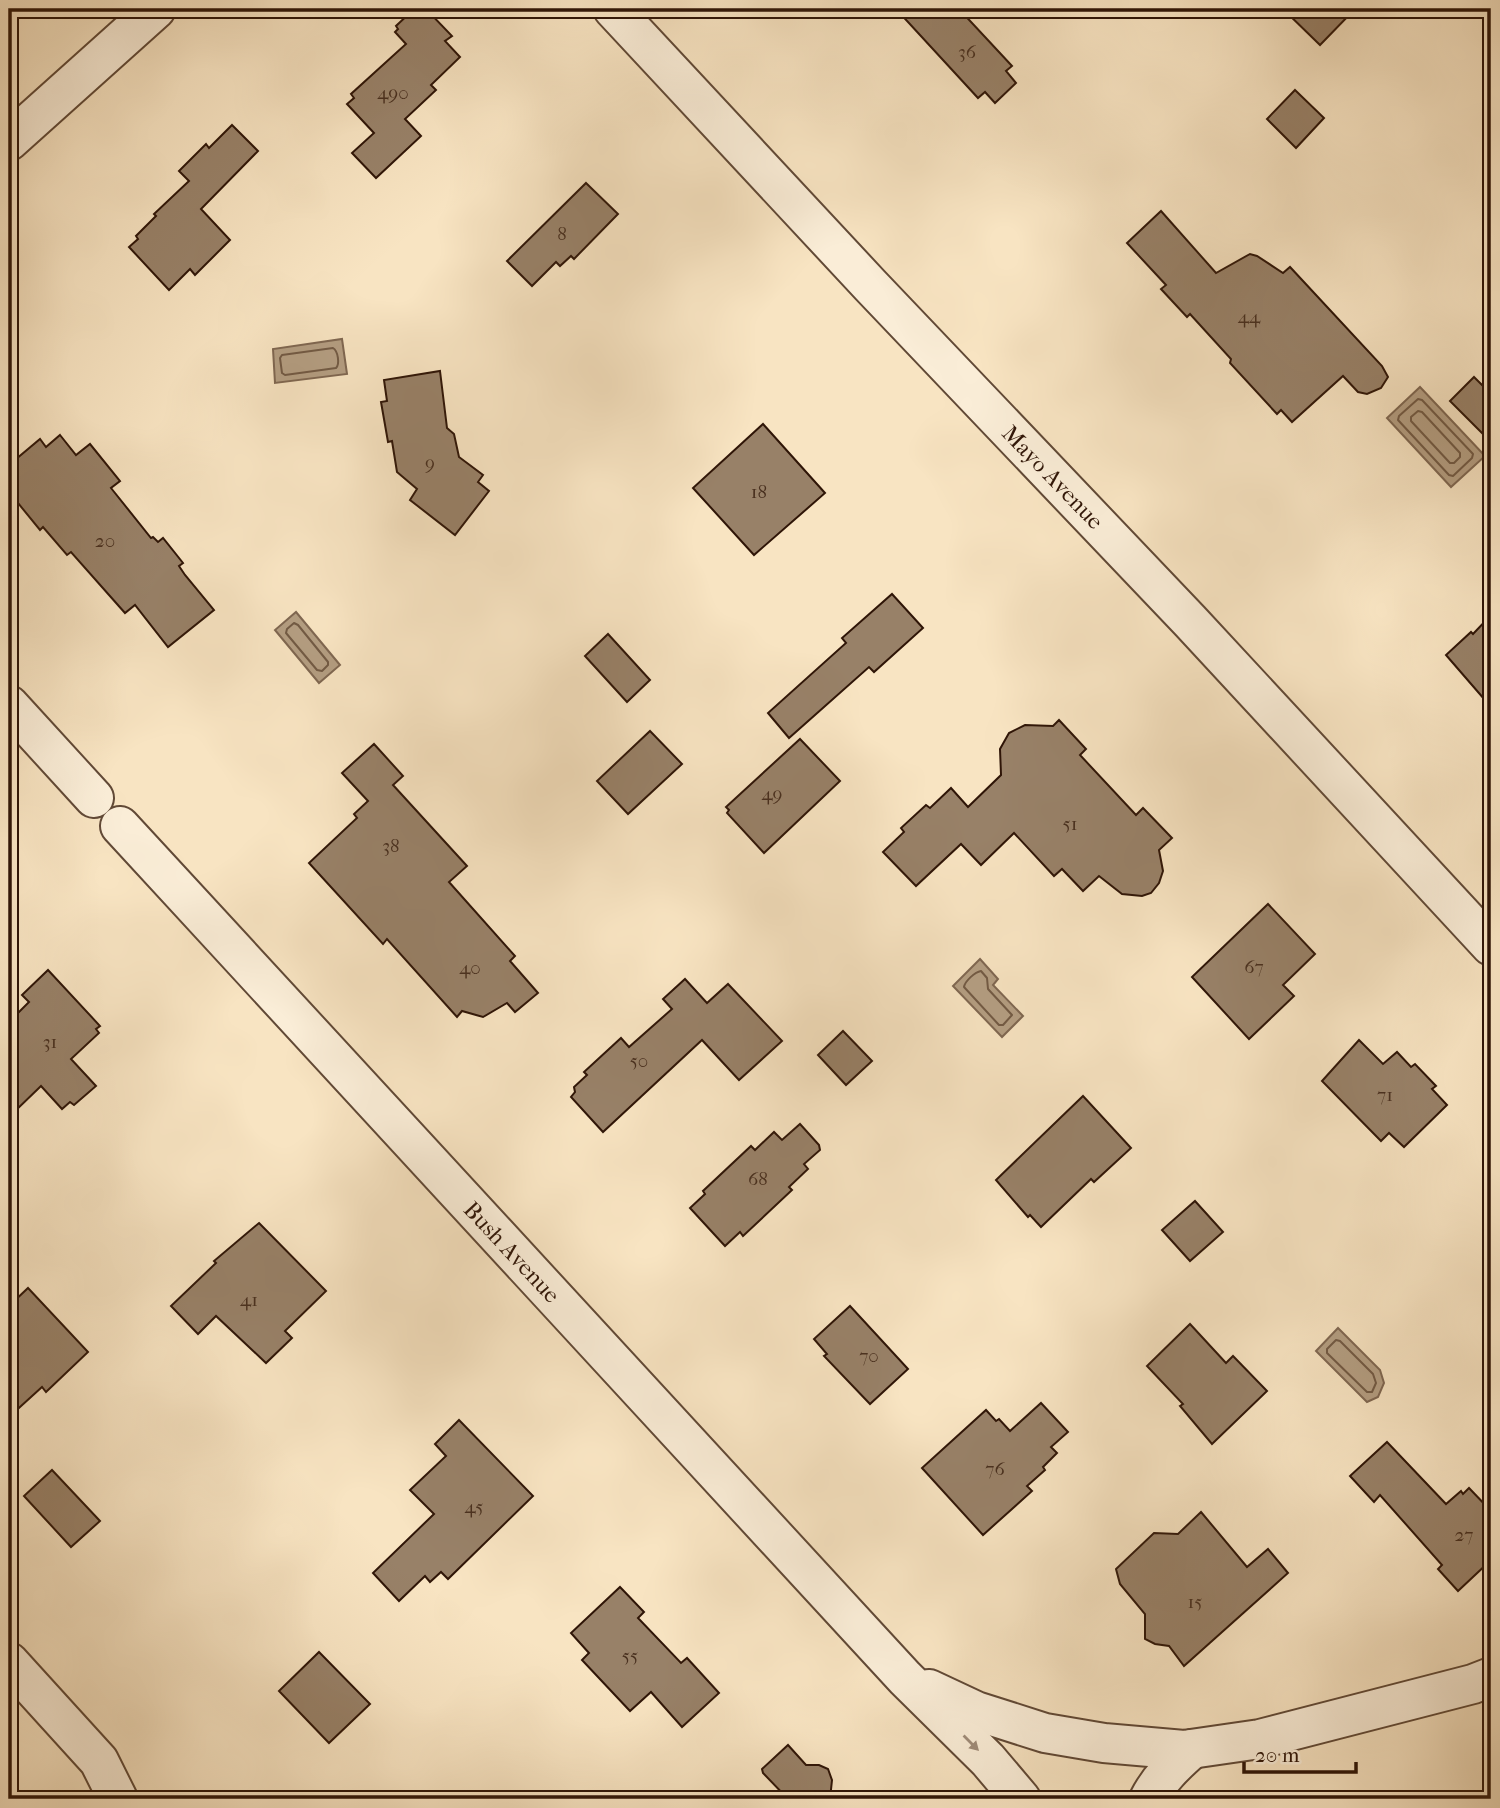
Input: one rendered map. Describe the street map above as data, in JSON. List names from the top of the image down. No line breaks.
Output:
{"streets":{"street":["Mayo Avenue","Bush Avenue"]},"house_numbers":["36","490","8","44","9","18","20","49","51","38","67","40","31","50","71","68","41","70","76","45","27","15","55"],"scale_bar":"20 m"}
